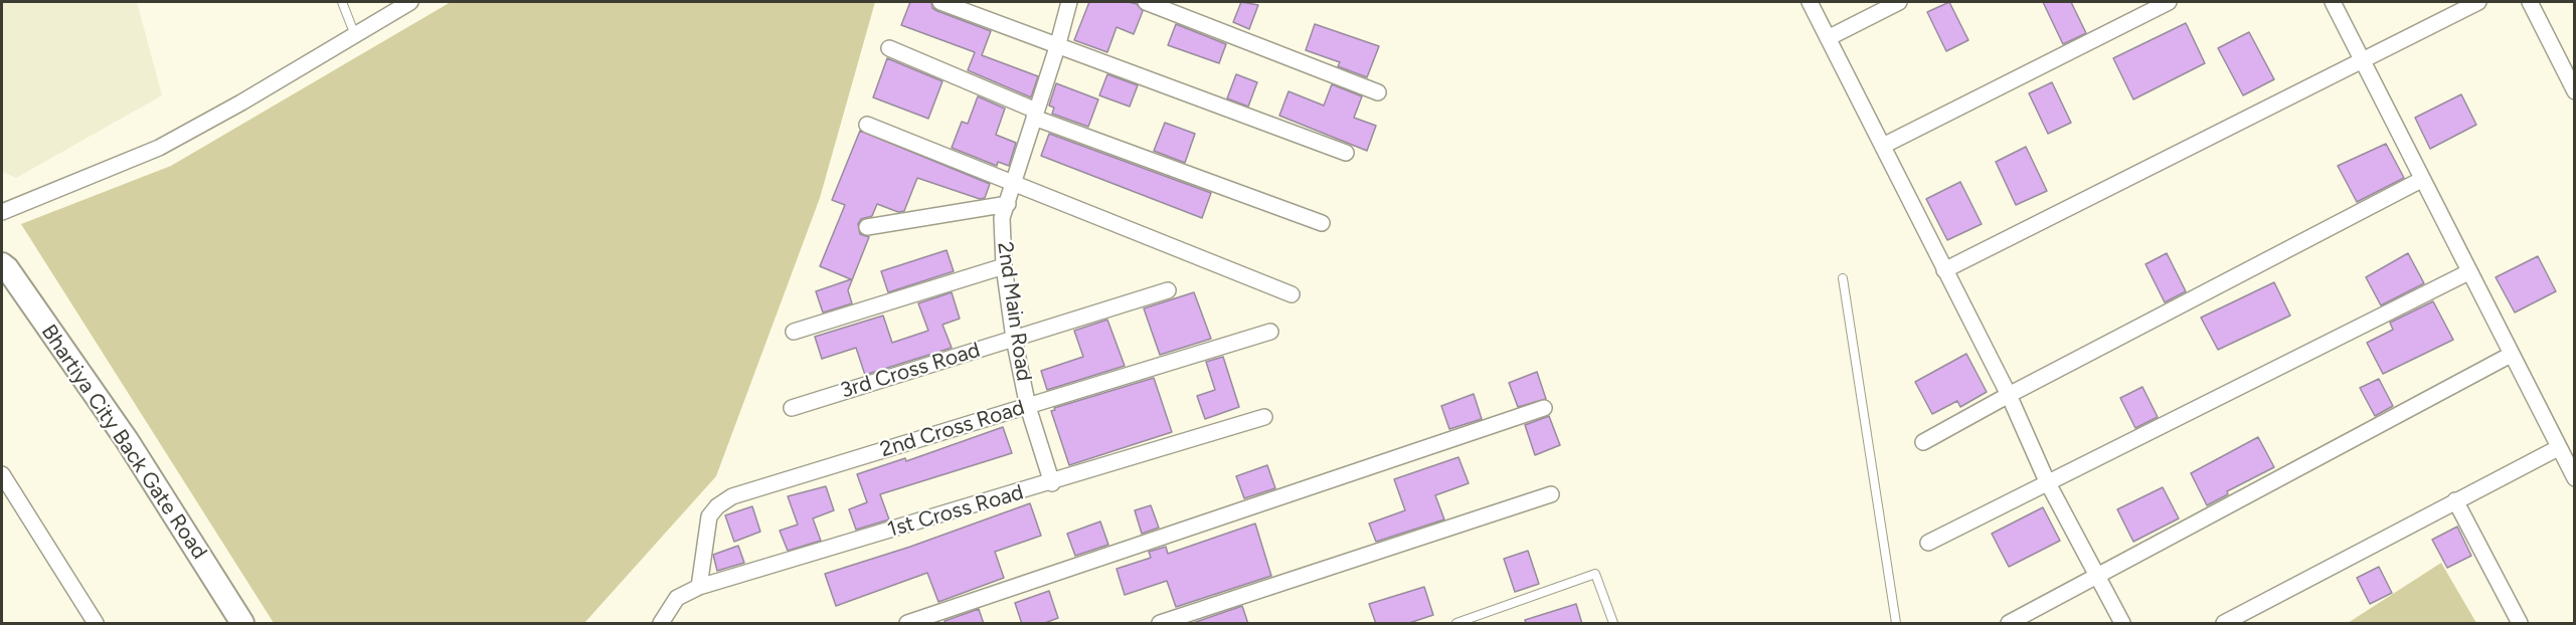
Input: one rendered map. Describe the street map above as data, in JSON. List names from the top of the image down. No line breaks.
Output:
{"streets":{"street":["2nd Main Road","3rd Cross Road","2nd Cross Road","Bhartiya City Back Gate Road","1st Cross Road"]},"crossings":[["2nd Main Road","3rd Cross Road"],["2nd Main Road","2nd Cross Road"],["2nd Main Road","1st Cross Road"],["2nd Cross Road","1st Cross Road"]]}
